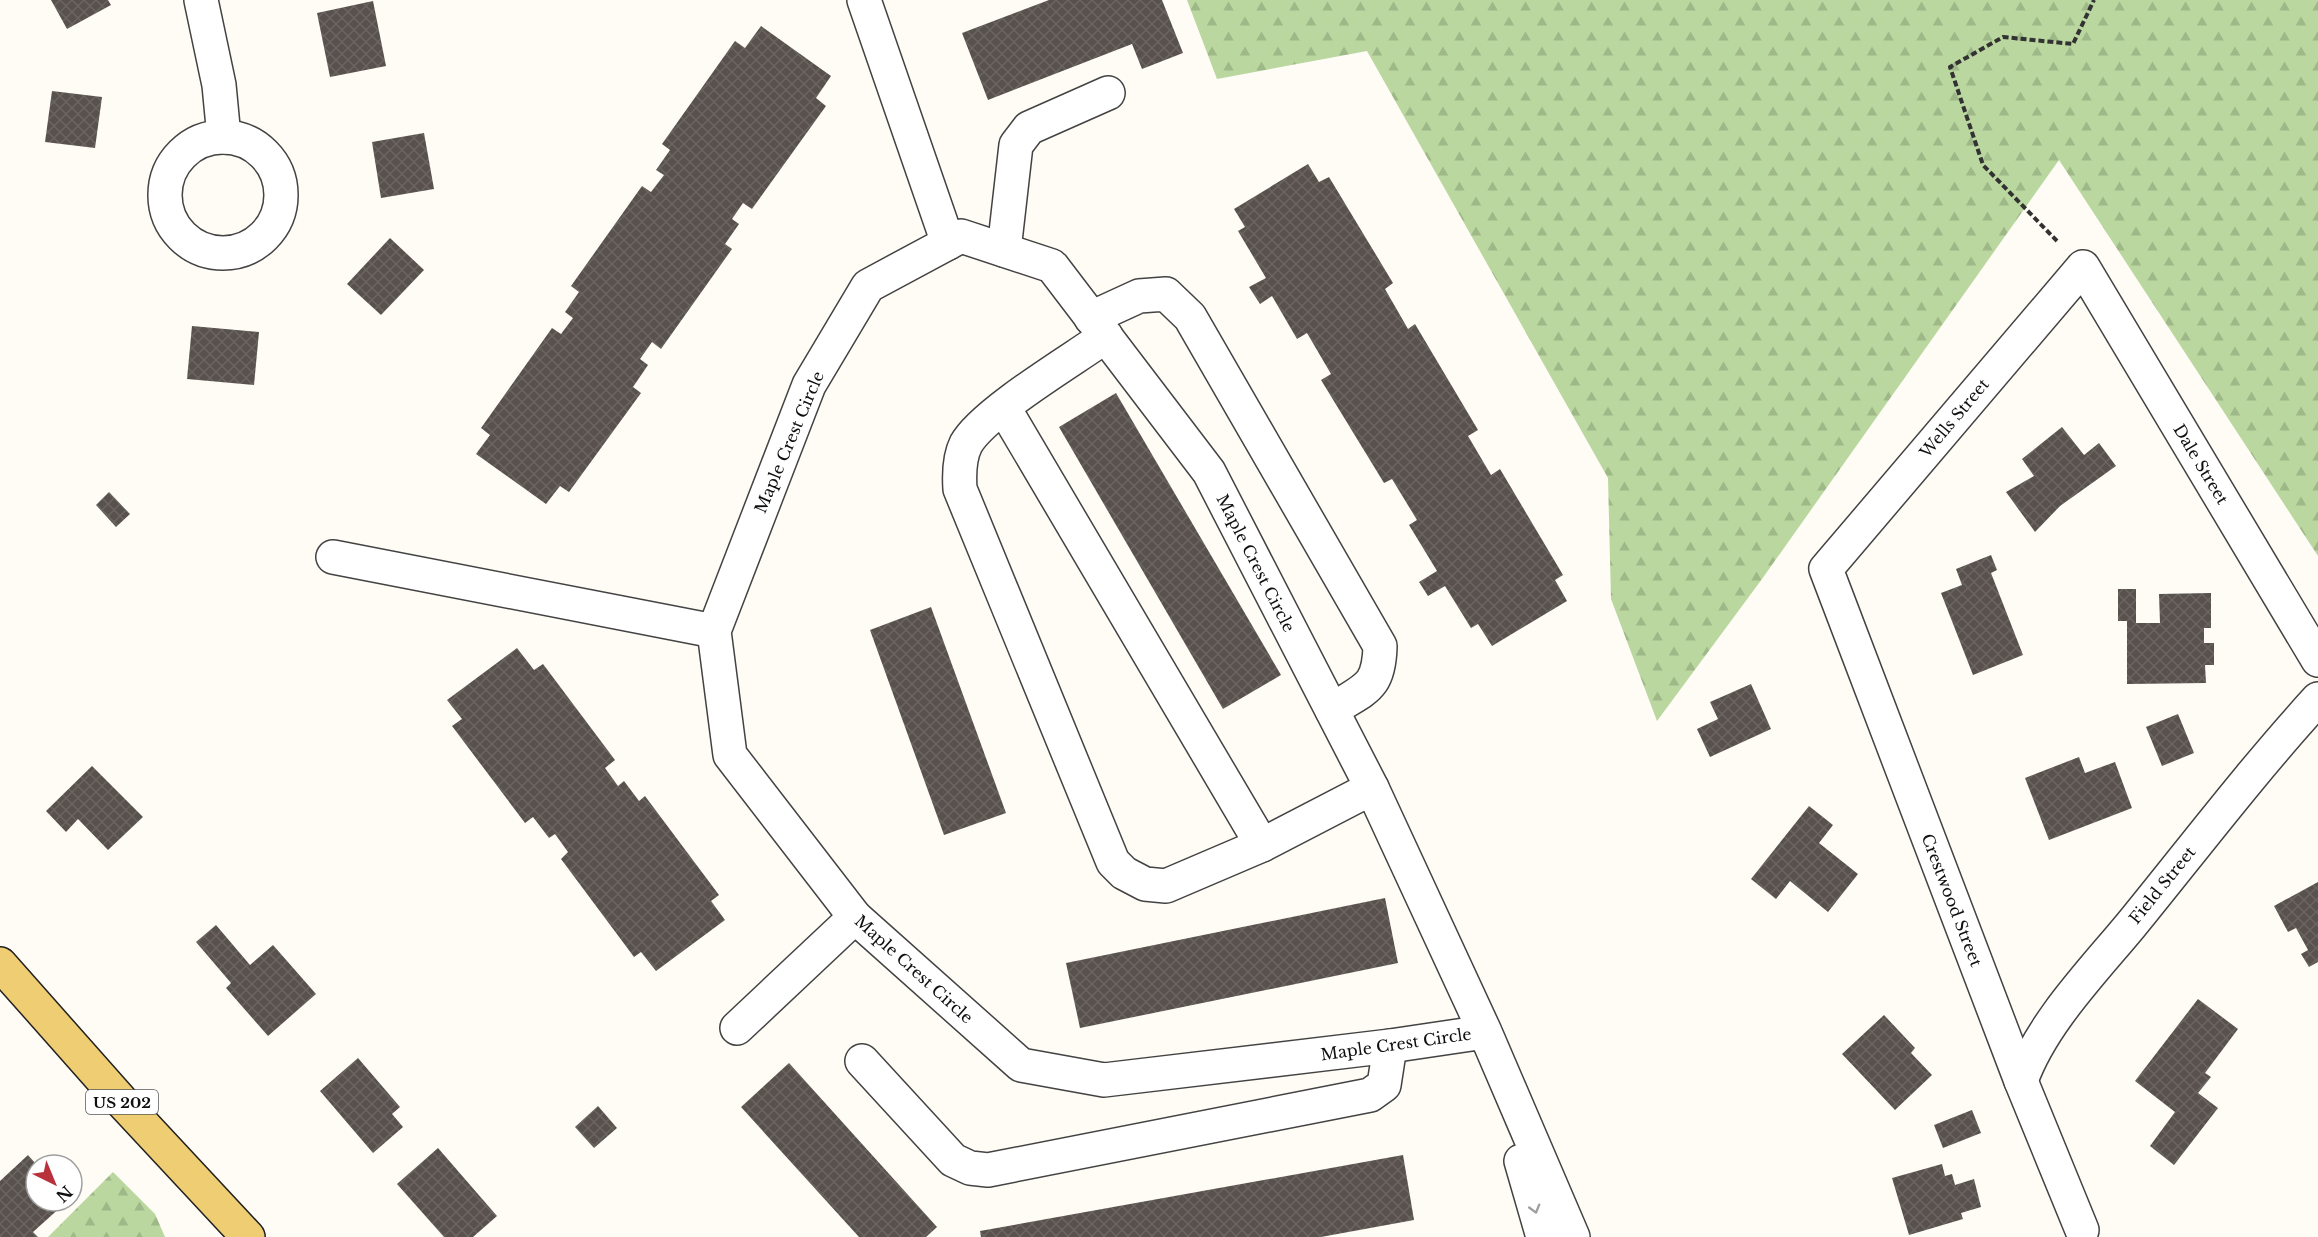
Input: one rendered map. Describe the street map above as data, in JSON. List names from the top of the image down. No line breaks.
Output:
{"streets":{"main road":["US 202"],"street":["Wells Street","Maple Crest Circle","Dale Street","Field Street","Crestwood Street"]},"crossings":[["Wells Street","Dale Street"],["Wells Street","Crestwood Street"],["Field Street","Crestwood Street"]],"north":"bottom right"}
